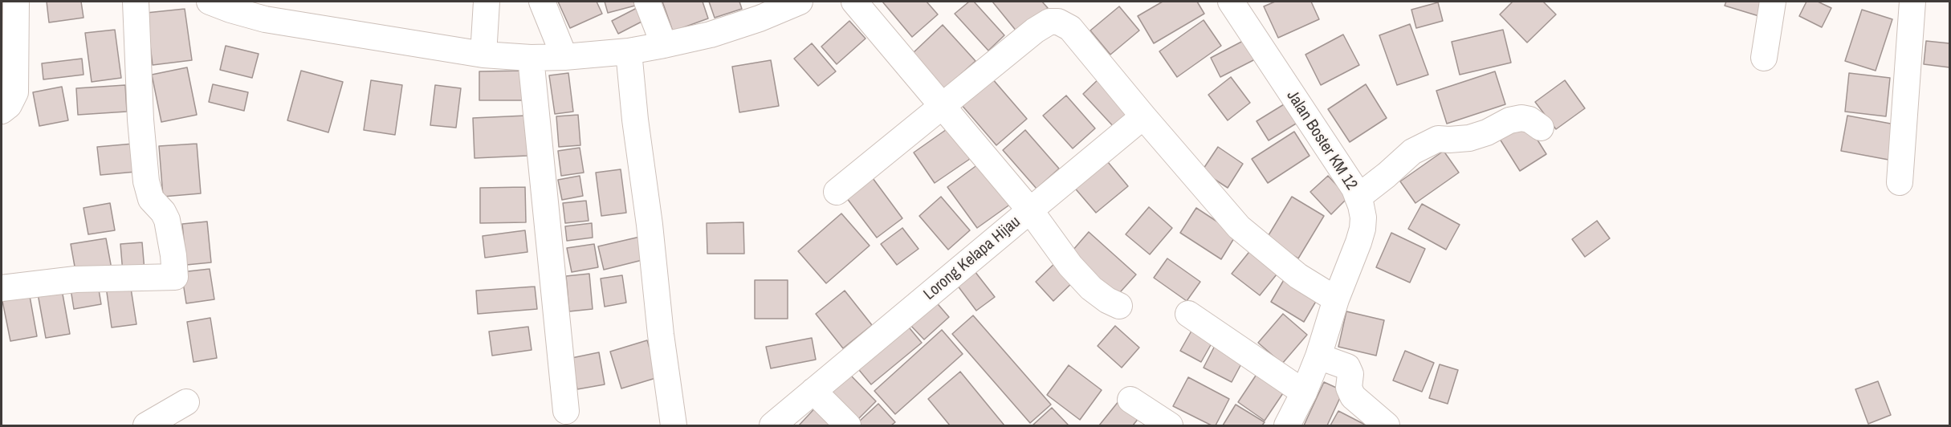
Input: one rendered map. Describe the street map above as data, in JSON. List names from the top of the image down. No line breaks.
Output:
{"streets":{"street":["Jalan Boster KM 12","Lorong Kelapa Hijau"]}}
